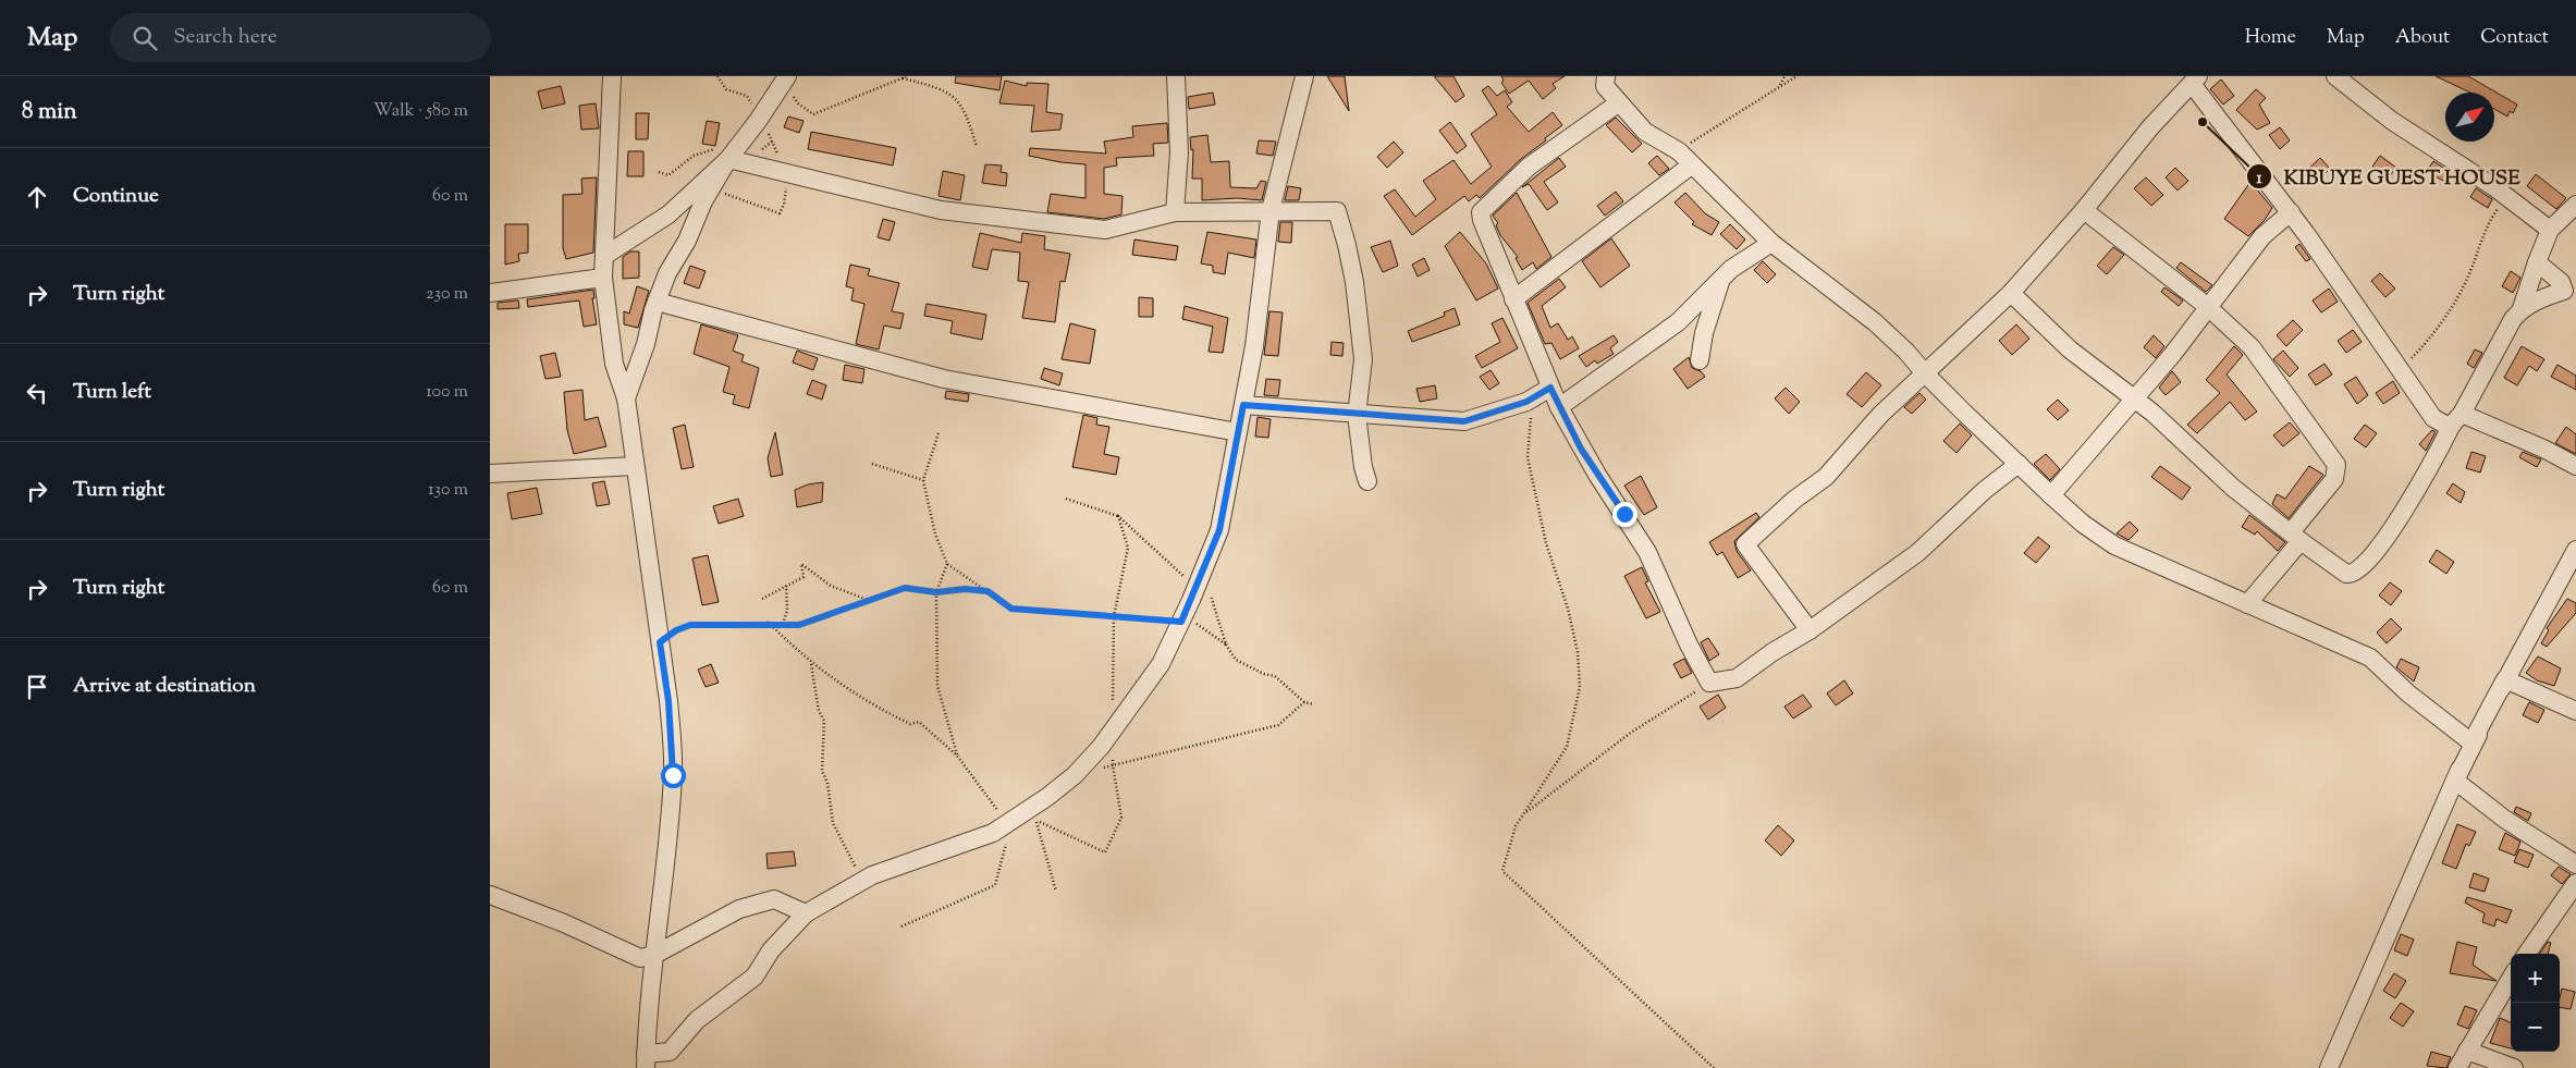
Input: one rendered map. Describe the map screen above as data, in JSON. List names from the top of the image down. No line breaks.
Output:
{"places":["KIBUYE GUEST HOUSE"],"north":"top right","page":{"header":"Map","search":"Search here","nav":["Home","Map","About","Contact"],"heading":["8 min","Walk · 580 m"],"list":[["Continue","60 m"],["Turn right","230 m"],["Turn left","100 m"],["Turn right","130 m"],["Turn right","60 m"],"Arrive at destination"],"map_buttons":["+","−"]}}
